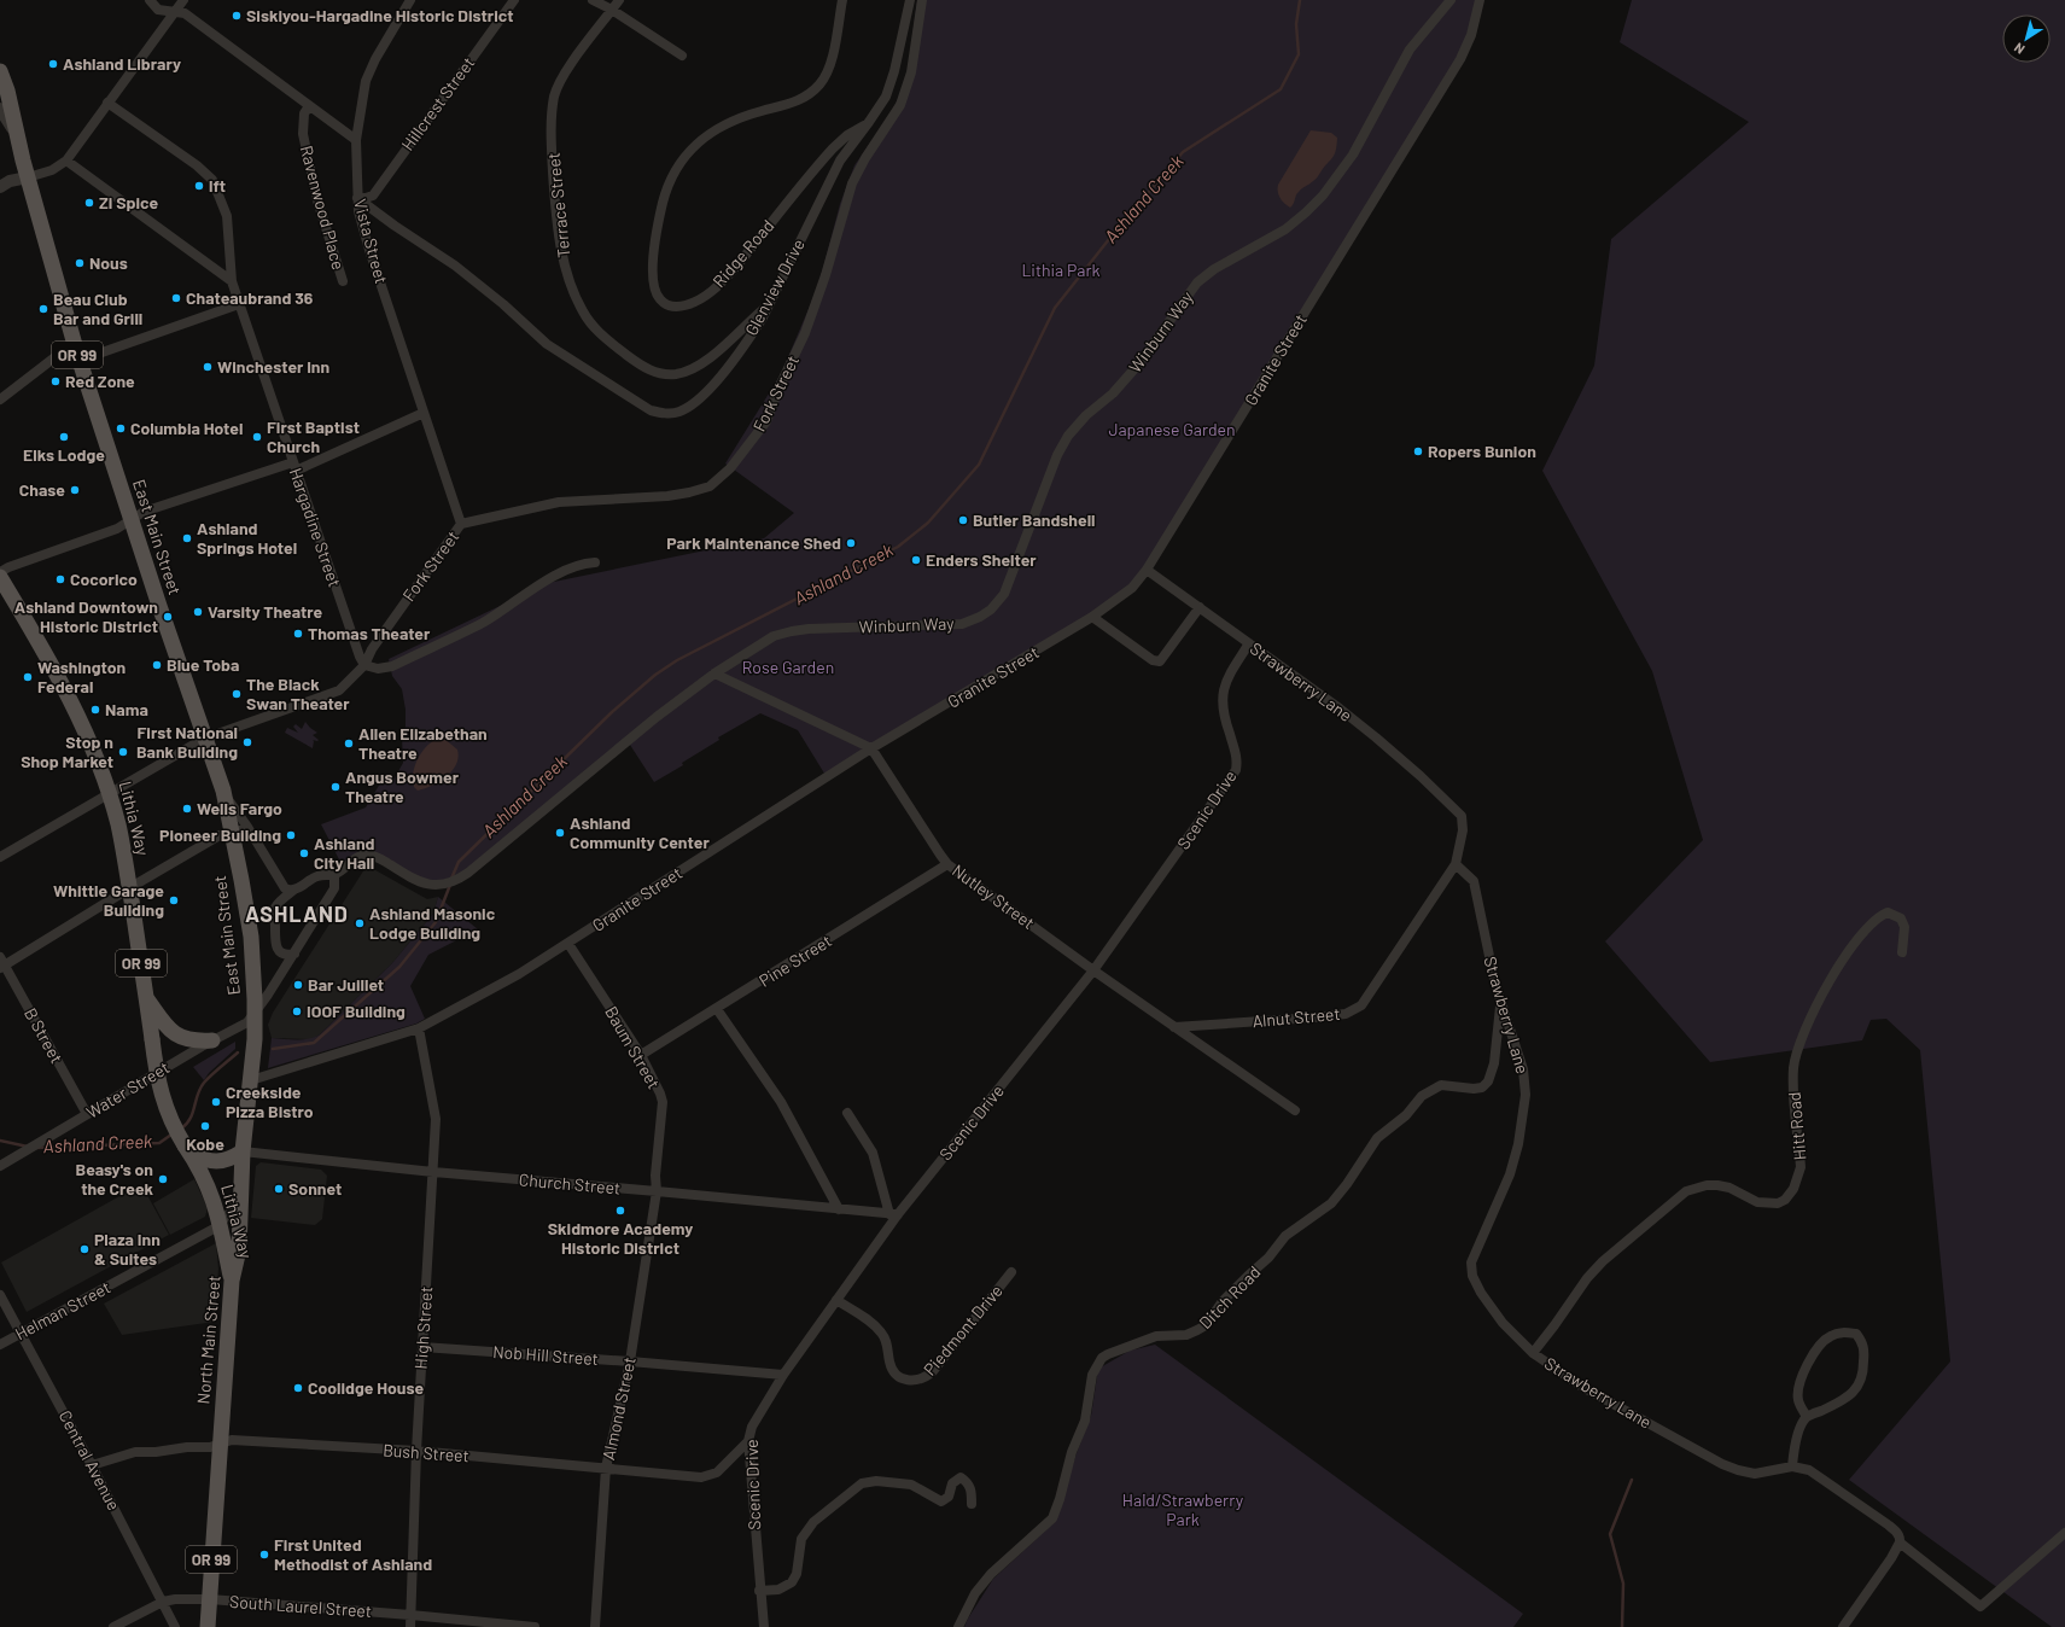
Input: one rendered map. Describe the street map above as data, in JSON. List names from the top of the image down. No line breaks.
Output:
{"streets":{"main road":["OR 99","East Main Street","Lithia Way","North Main Street"],"street":["Hillcrest Street","Terrace Street","Ravenwood Place","Vista Street","Ridge Road","Glenview Drive","Winburn Way","Granite Street","Fork Street","Hargadine Street","Strawberry Lane","Scenic Drive","Nutley Street","Pine Street","Alnut Street","B Street","Baum Street","Water Street","Hitt Road","Church Street","Ditch Road","Helman Street","High Street","Piedmont Drive","Nob Hill Street","Almond Street","Bush Street","Central Avenue","South Laurel Street"]},"crossings":[["Hillcrest Street","Vista Street"],["Hillcrest Street","Glenview Drive"],["Terrace Street","Glenview Drive"],["Vista Street","Glenview Drive"],["Vista Street","Fork Street"],["Ridge Road","Glenview Drive"],["OR 99","East Main Street"],["Granite Street","Strawberry Lane"],["Granite Street","Nutley Street"],["Granite Street","Baum Street"],["Granite Street","High Street"],["Granite Street","North Main Street"],["Fork Street","Hargadine Street"],["Fork Street","East Main Street"],["Fork Street","Lithia Way"],["East Main Street","Water Street"],["East Main Street","North Main Street"],["Strawberry Lane","Scenic Drive"],["Strawberry Lane","Alnut Street"],["Strawberry Lane","Hitt Road"],["Strawberry Lane","Ditch Road"],["Scenic Drive","Nutley Street"],["Scenic Drive","Church Street"],["Scenic Drive","Piedmont Drive"],["Scenic Drive","Nob Hill Street"],["Scenic Drive","Bush Street"],["Lithia Way","Helman Street"],["Lithia Way","North Main Street"],["Nutley Street","Pine Street"],["Nutley Street","Alnut Street"],["Pine Street","Baum Street"],["B Street","Water Street"],["Baum Street","Church Street"],["Baum Street","Almond Street"],["Water Street","North Main Street"],["Church Street","High Street"],["Church Street","North Main Street"],["Church Street","Almond Street"],["Helman Street","North Main Street"],["Helman Street","Central Avenue"],["High Street","Nob Hill Street"],["High Street","Bush Street"],["High Street","South Laurel Street"],["North Main Street","Bush Street"],["North Main Street","South Laurel Street"],["Nob Hill Street","Almond Street"],["Almond Street","Bush Street"],["Bush Street","Central Avenue"],["Central Avenue","South Laurel Street"]],"districts":["ASHLAND"],"water":["Ashland Creek"],"parks":["Lithia Park","Japanese Garden","Rose Garden","Hald/Strawberry Park"],"places":["Siskiyou-Hargadine Historic District","Ashland Library","lft","Zi Spice","Nous","Chateaubrand 36","Beau Club Bar and Grill","Winchester Inn","Red Zone","Columbia Hotel","Elks Lodge","First Baptist Church","Ropers Bunion","Chase","Butler Bandshell","Ashland Springs Hotel","Park Maintenance Shed","Enders Shelter","Cocorico","Varsity Theatre","Ashland Downtown Historic District","Thomas Theater","Blue Toba","Washington Federal","The Black Swan Theater","Nama","First National Bank Building","Allen Elizabethan Theatre","Stop n Shop Market","Angus Bowmer Theatre","Wells Fargo","Ashland Community Center","Pioneer Building","Ashland City Hall","Whittle Garage Building","Ashland Masonic Lodge Building","Bar Juillet","IOOF Building","Creekside Pizza Bistro","Kobe","Beasy's on the Creek","Sonnet","Skidmore Academy Historic District","Plaza Inn & Suites","Coolidge House","First United Methodist of Ashland"],"north":"bottom left"}
